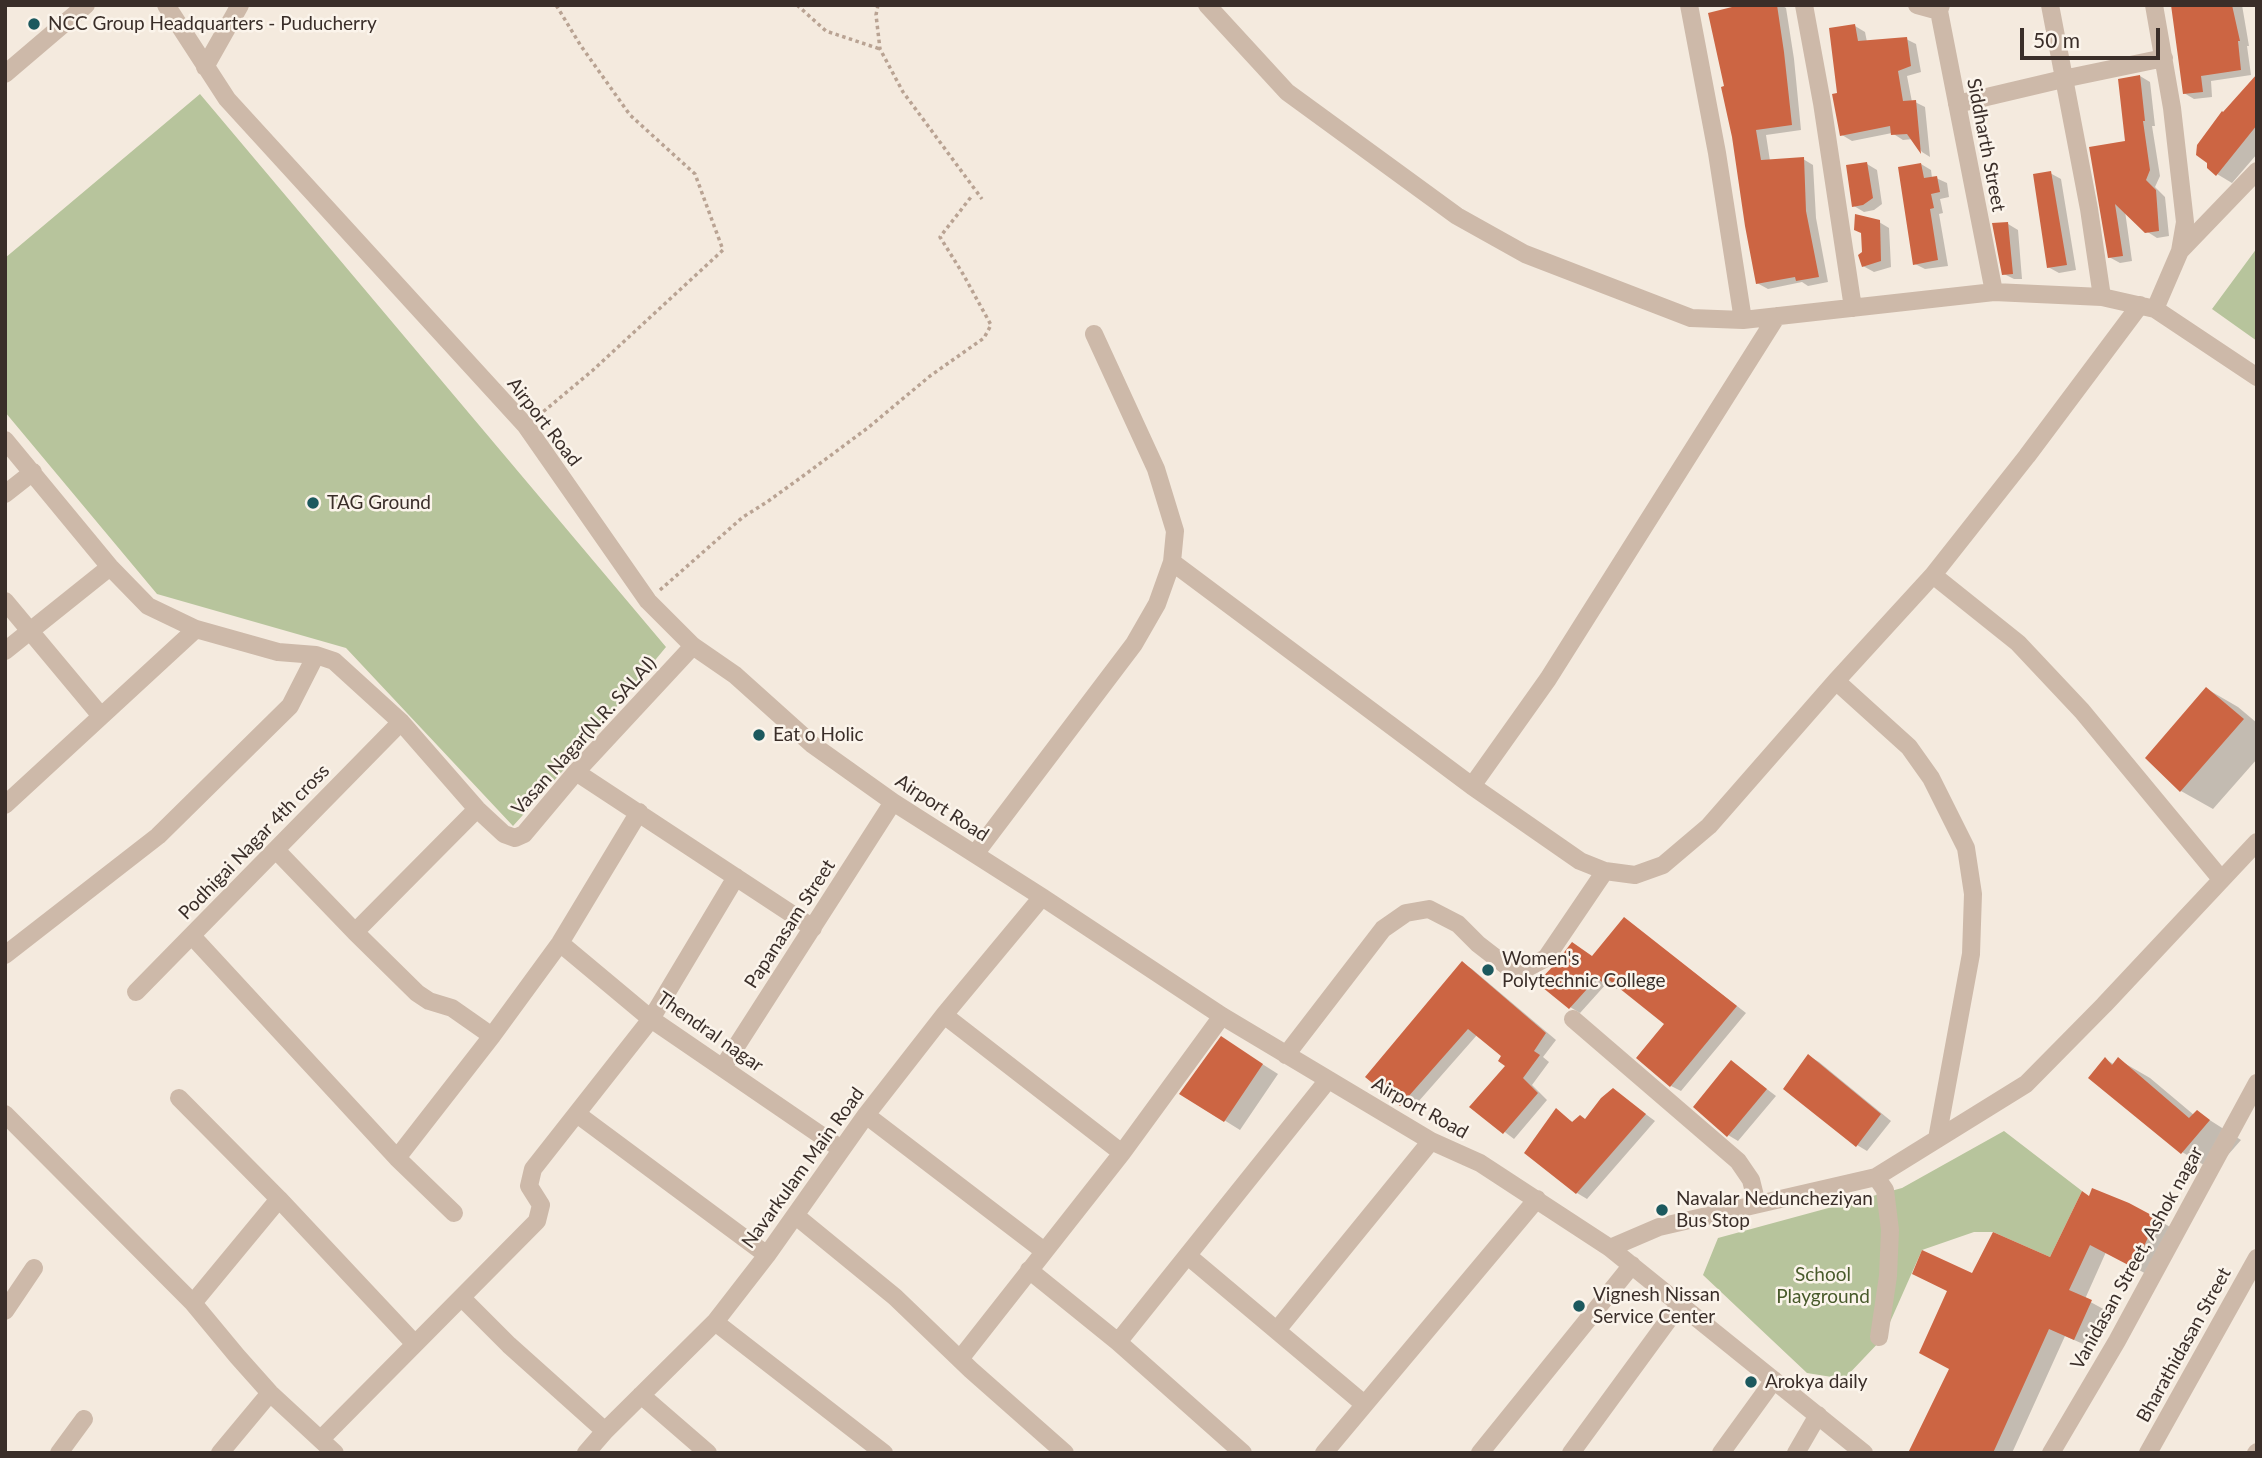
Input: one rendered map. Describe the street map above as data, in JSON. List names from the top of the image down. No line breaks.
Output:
{"streets":{"street":["Siddharth Street","Airport Road","Vasan Nagar(N.R. SALAI)","Podhigai Nagar 4th cross","Papanasam Street","Thendral nagar","Navarkulam Main Road","Vanidasan Street, Ashok nagar","Bharathidasan Street"]},"crossings":[["Airport Road","Vasan Nagar(N.R. SALAI)"],["Airport Road","Papanasam Street"],["Airport Road","Navarkulam Main Road"],["Vasan Nagar(N.R. SALAI)","Podhigai Nagar 4th cross"],["Papanasam Street","Thendral nagar"],["Thendral nagar","Navarkulam Main Road"]],"parks":["School Playground"],"places":["NCC Group Headquarters - Puducherry","TAG Ground","Eat o Holic","Women's Polytechnic College","Navalar Neduncheziyan Bus Stop","Vignesh Nissan Service Center","Arokya daily"],"scale_bar":"50 m"}
